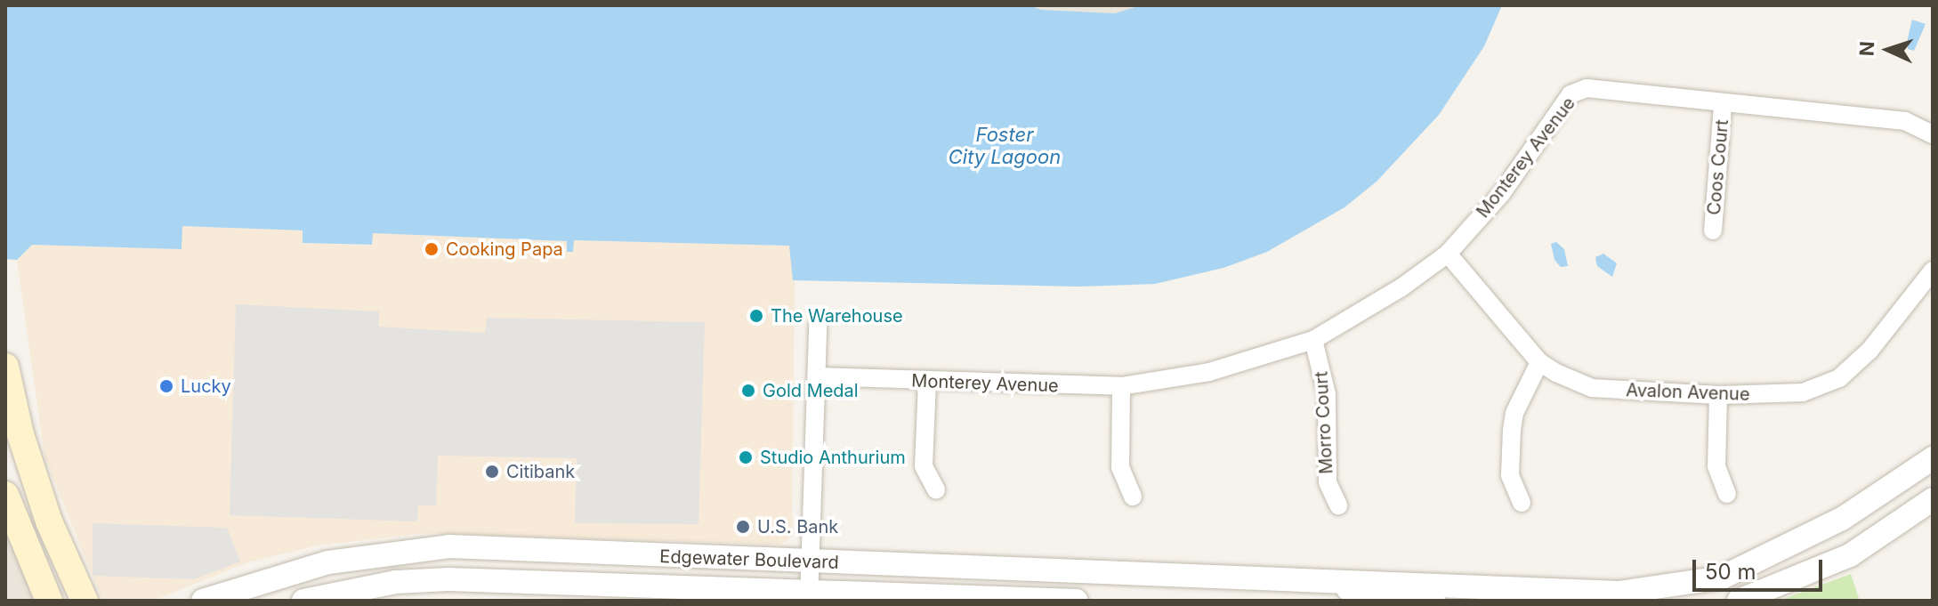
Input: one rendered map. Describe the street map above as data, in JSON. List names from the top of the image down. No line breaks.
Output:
{"streets":{"street":["Monterey Avenue","Coos Court","Avalon Avenue","Morro Court","Edgewater Boulevard"]},"crossings":[["Monterey Avenue","Coos Court"],["Monterey Avenue","Avalon Avenue"],["Monterey Avenue","Morro Court"]],"water":["Foster City Lagoon"],"places":["Cooking Papa","The Warehouse","Lucky","Gold Medal","Studio Anthurium","Citibank","U.S. Bank"],"scale_bar":"50 m","north":"left"}
